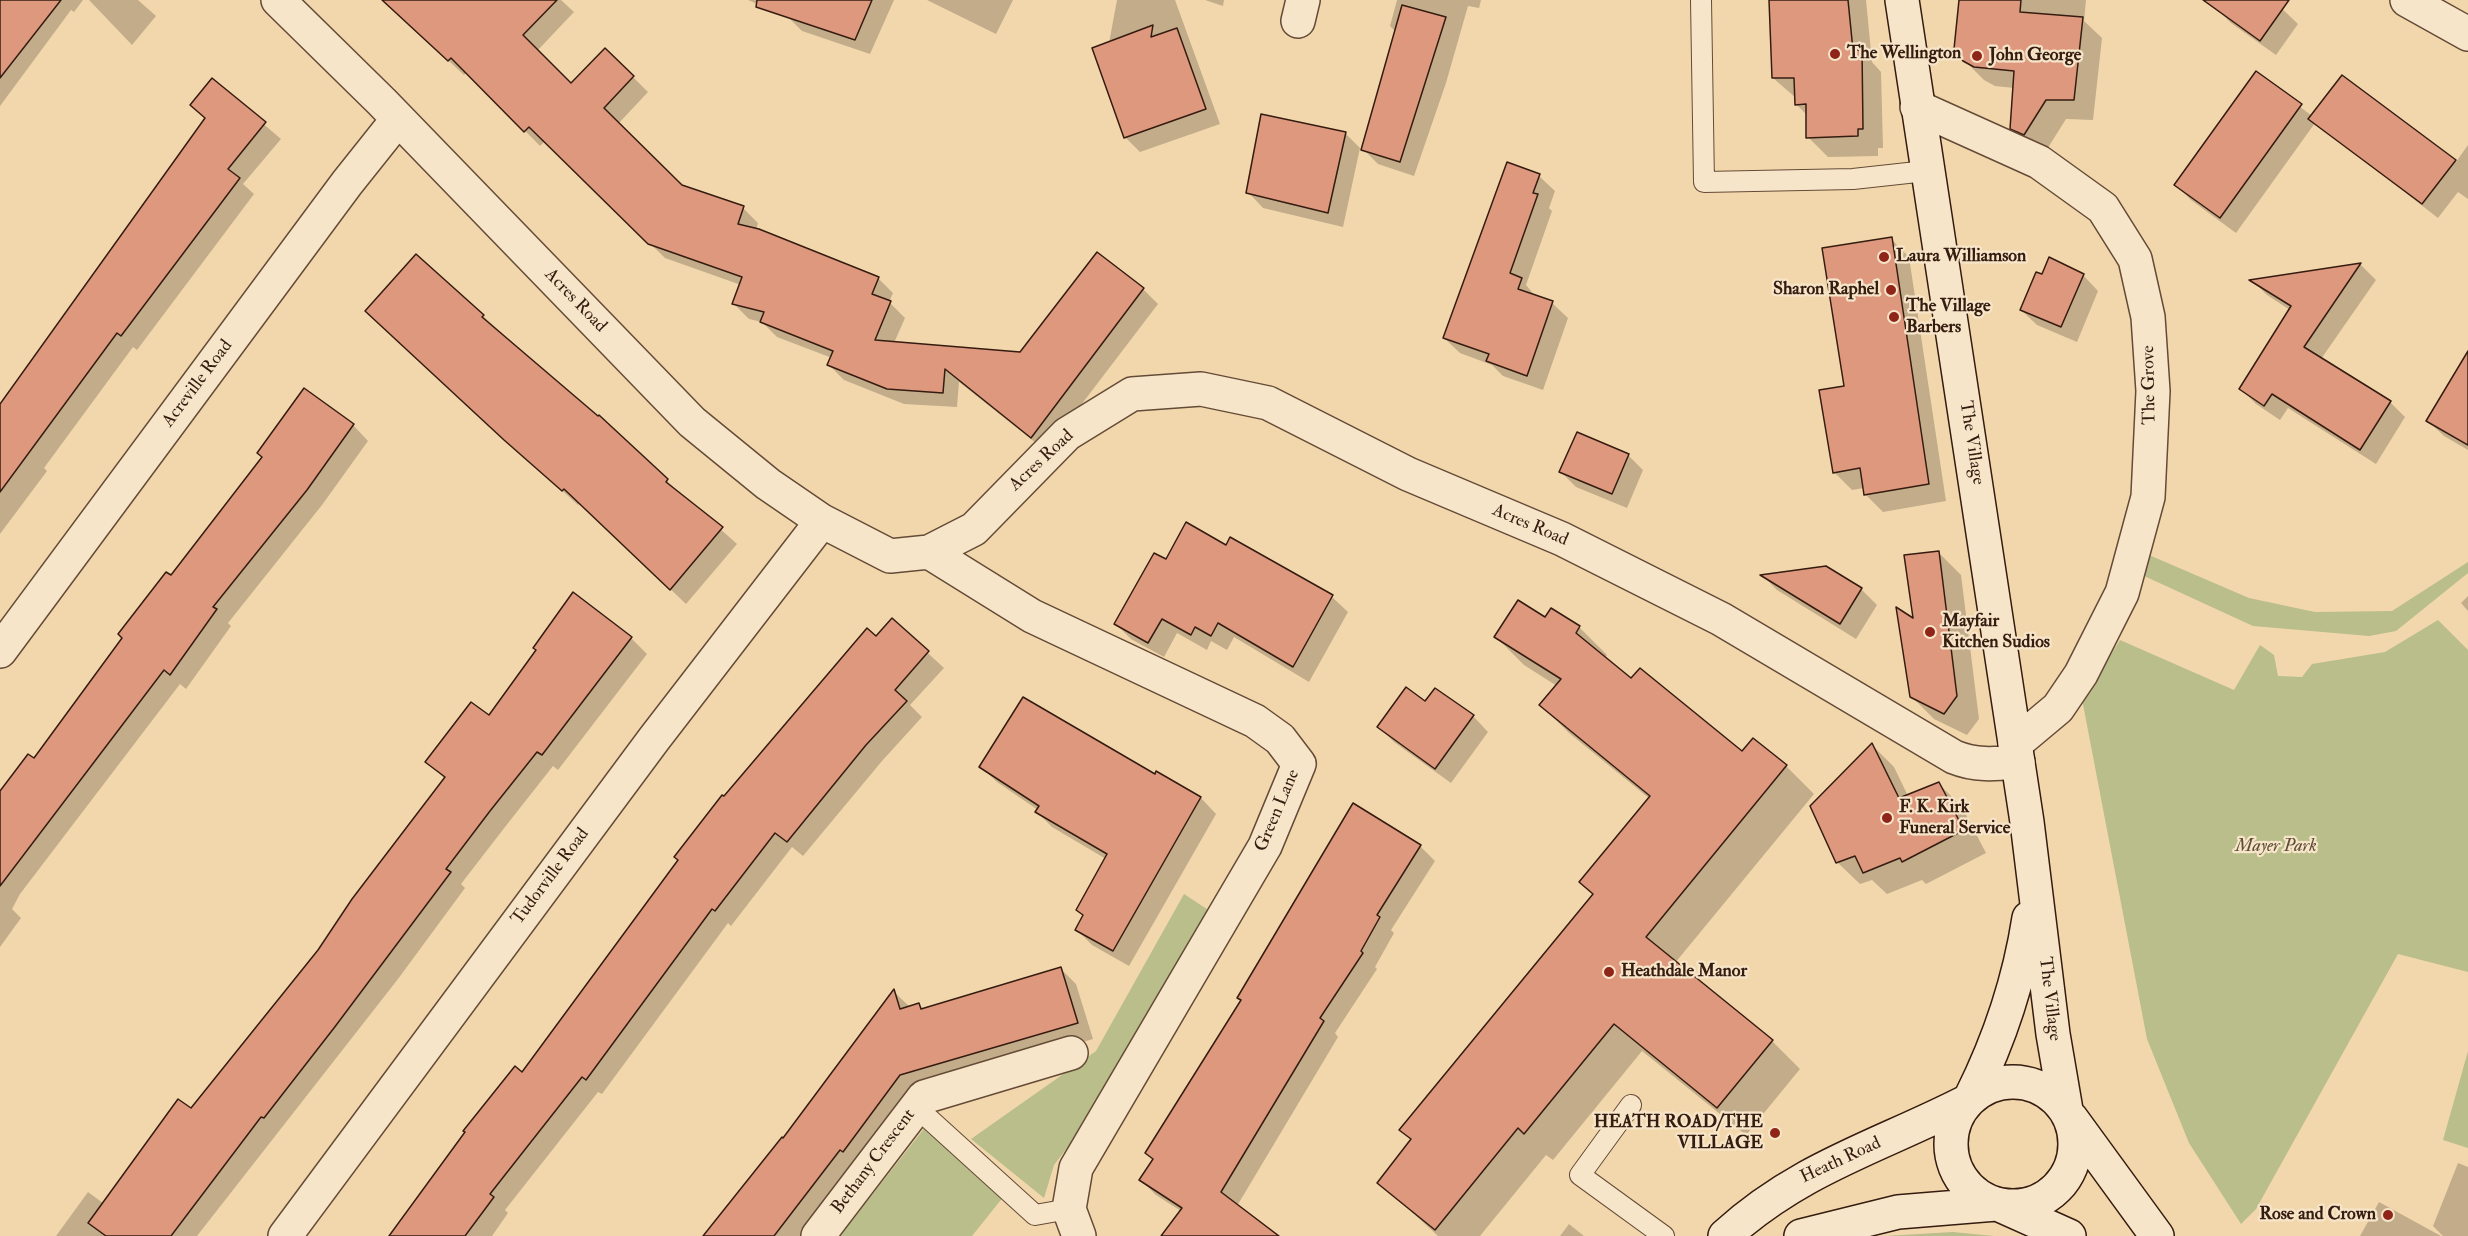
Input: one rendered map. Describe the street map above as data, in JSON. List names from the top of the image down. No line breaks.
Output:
{"streets":{"street":["Acres Road","Acreville Road","The Grove","The Village","Green Lane","Tudorville Road","Heath Road","Bethany Crescent"]},"crossings":[["Acres Road","Acreville Road"],["Acres Road","The Grove"],["Acres Road","The Village"],["Acres Road","Green Lane"],["Acres Road","Tudorville Road"],["The Grove","The Village"],["The Village","Heath Road"]],"parks":["Mayer Park"],"places":["The Wellington","John George","Laura Williamson","Sharon Raphel","The Village Barbers","Mayfair Kitchen Sudios","F. K. Kirk Funeral Service","Heathdale Manor","HEATH ROAD/THE VILLAGE","Rose and Crown"]}
